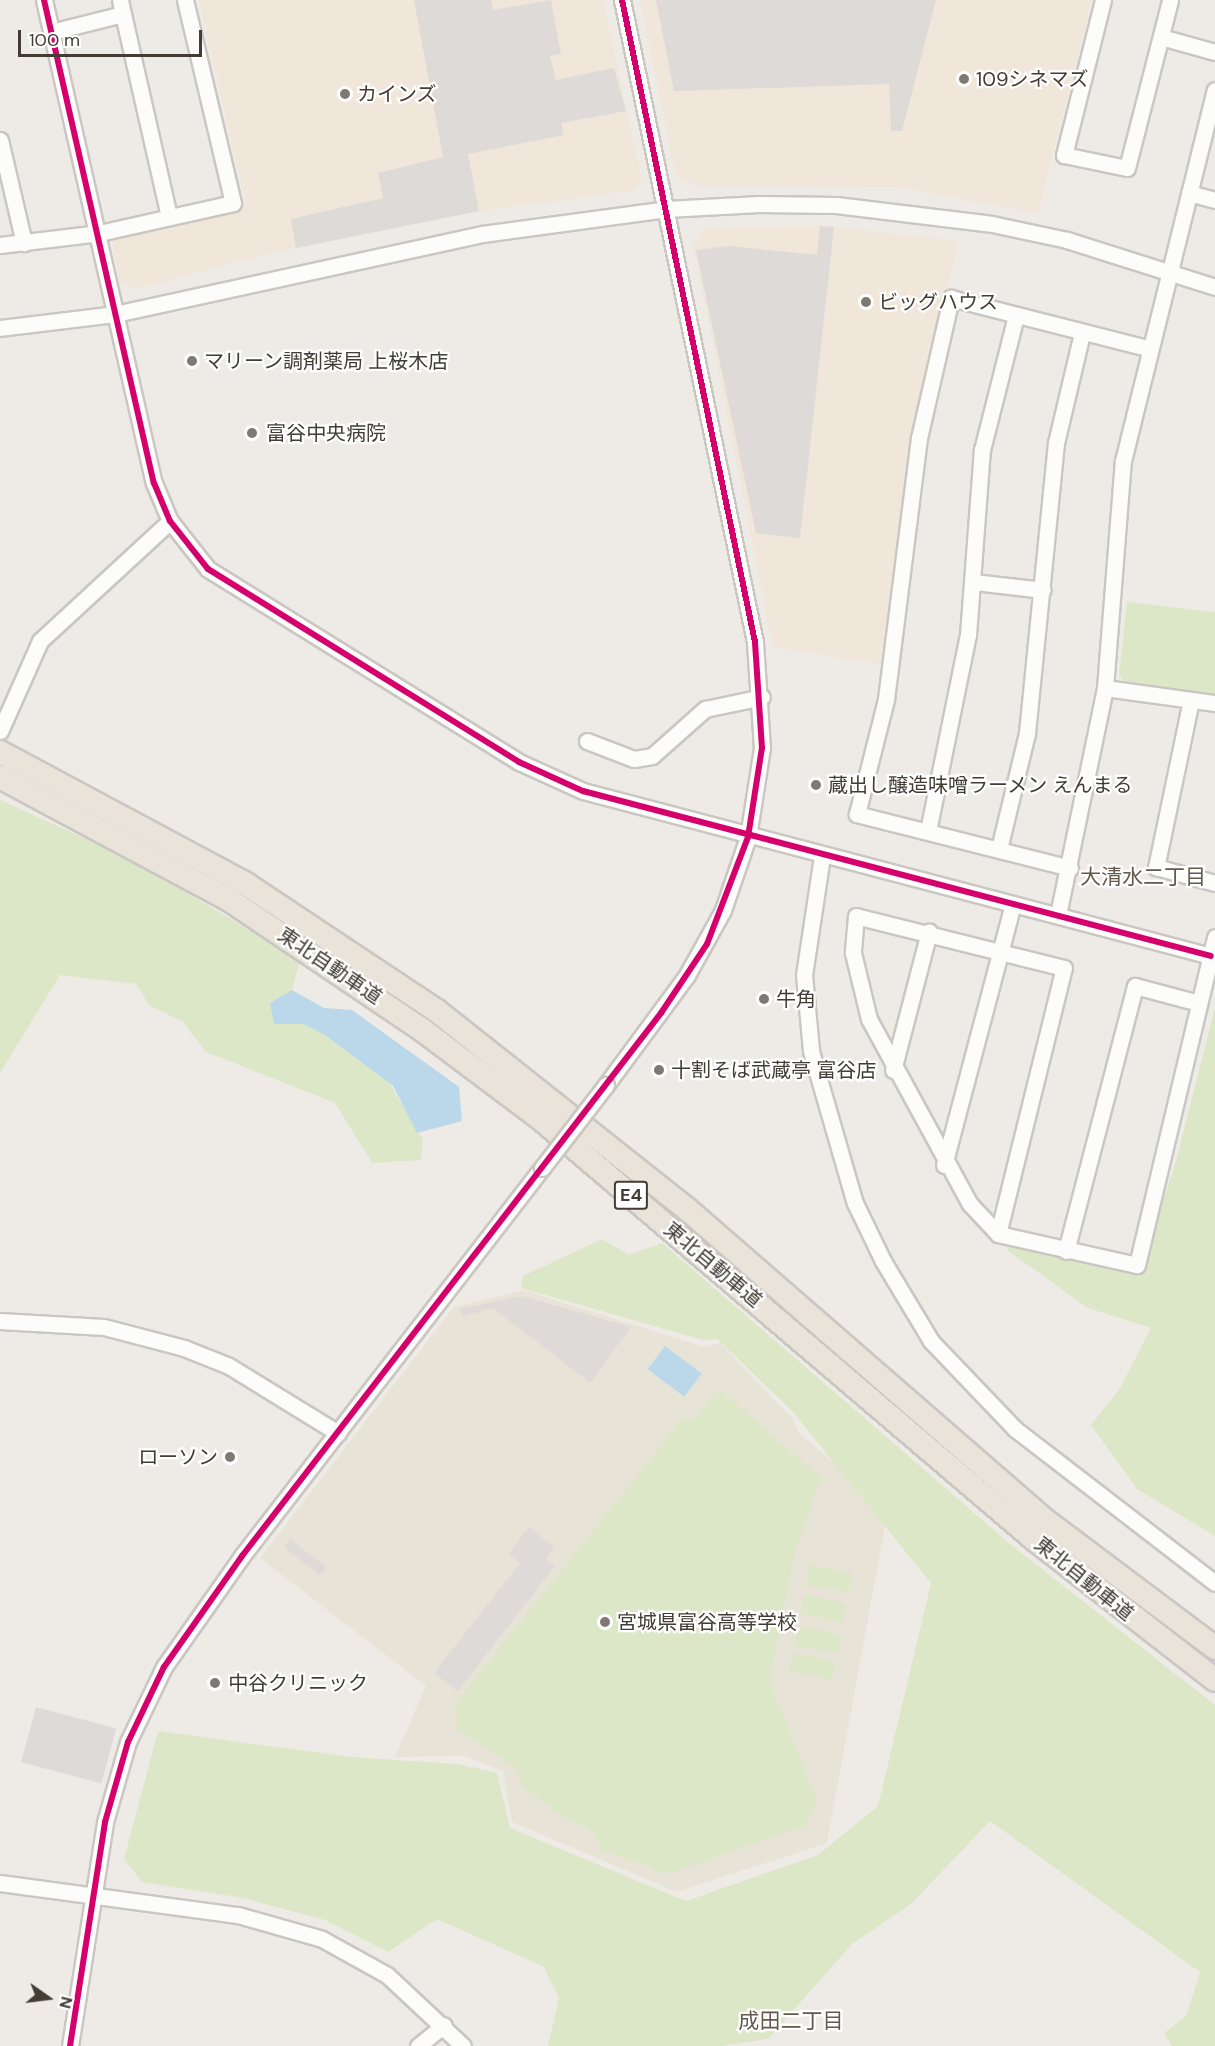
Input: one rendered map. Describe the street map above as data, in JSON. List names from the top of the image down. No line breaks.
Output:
{"streets":{"highway":["東北自動車道","E4"]},"districts":["大清水二丁目","成田二丁目"],"places":["109シネマズ","カインズ","ビッグハウス","マリーン調剤薬局 上桜木店","富谷中央病院","蔵出し醸造味噌ラーメン えんまる","牛角","十割そば武蔵亭 富谷店","ローソン","宮城県富谷高等学校","中谷クリニック"],"scale_bar":"100 m","north":"right"}
